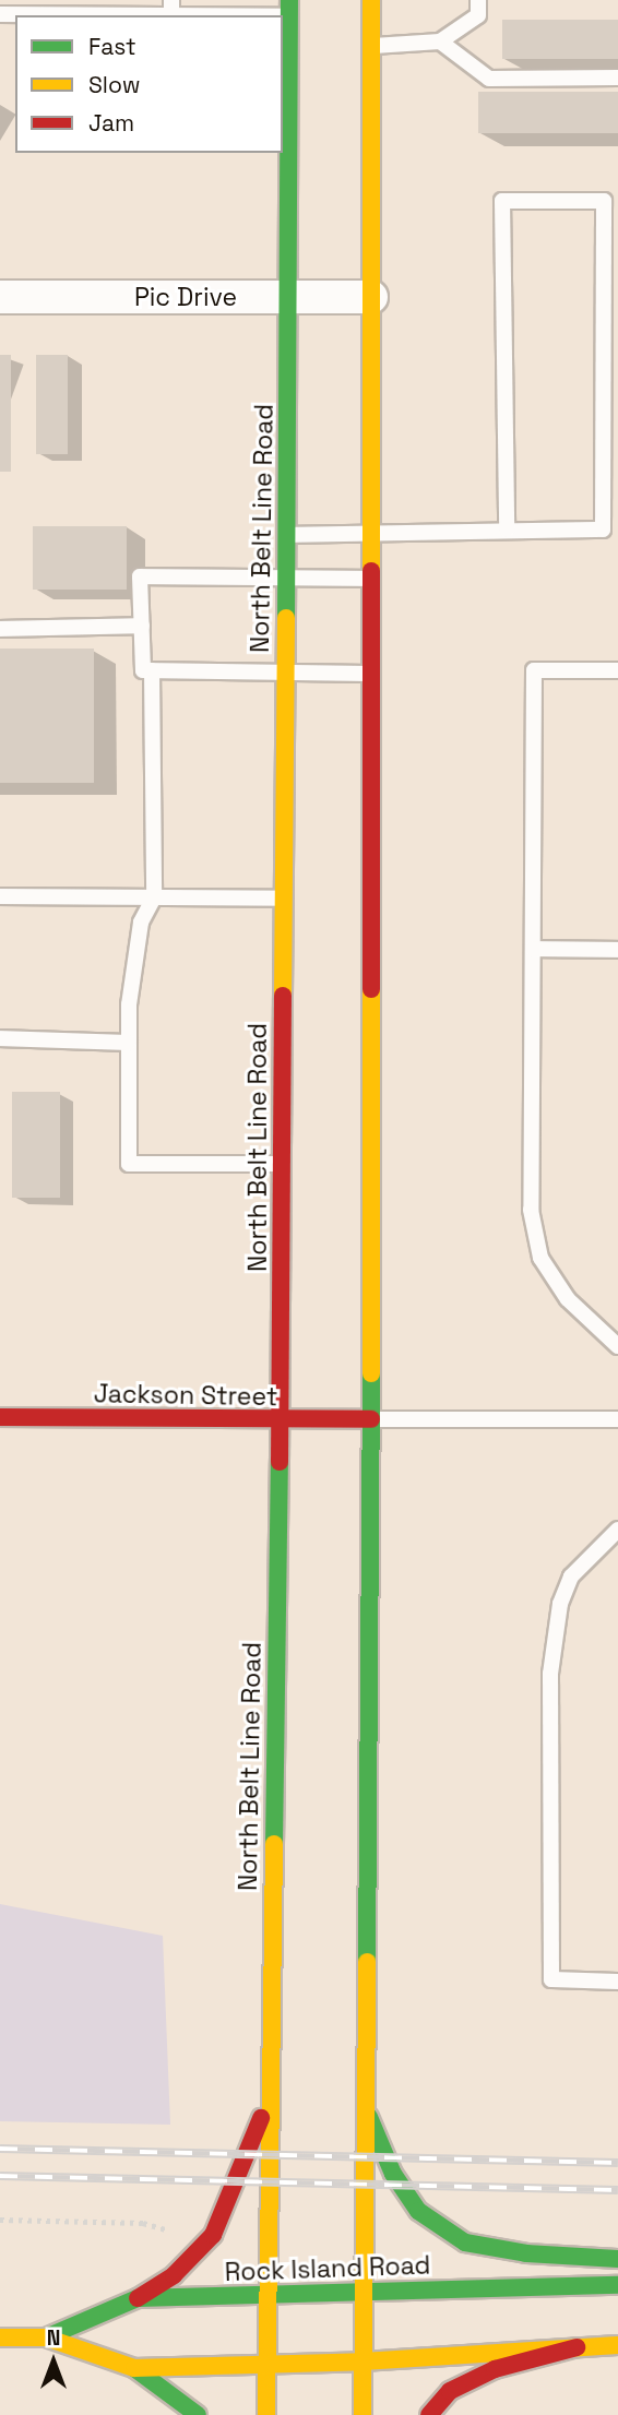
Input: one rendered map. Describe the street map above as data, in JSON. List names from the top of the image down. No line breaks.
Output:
{"streets":{"main road":["North Belt Line Road","Jackson Street","Rock Island Road"],"street":["Pic Drive"]},"crossings":[["Pic Drive","North Belt Line Road"],["North Belt Line Road","Jackson Street"],["North Belt Line Road","Rock Island Road"]],"legend":["Fast","Slow","Jam"],"north":"top"}
